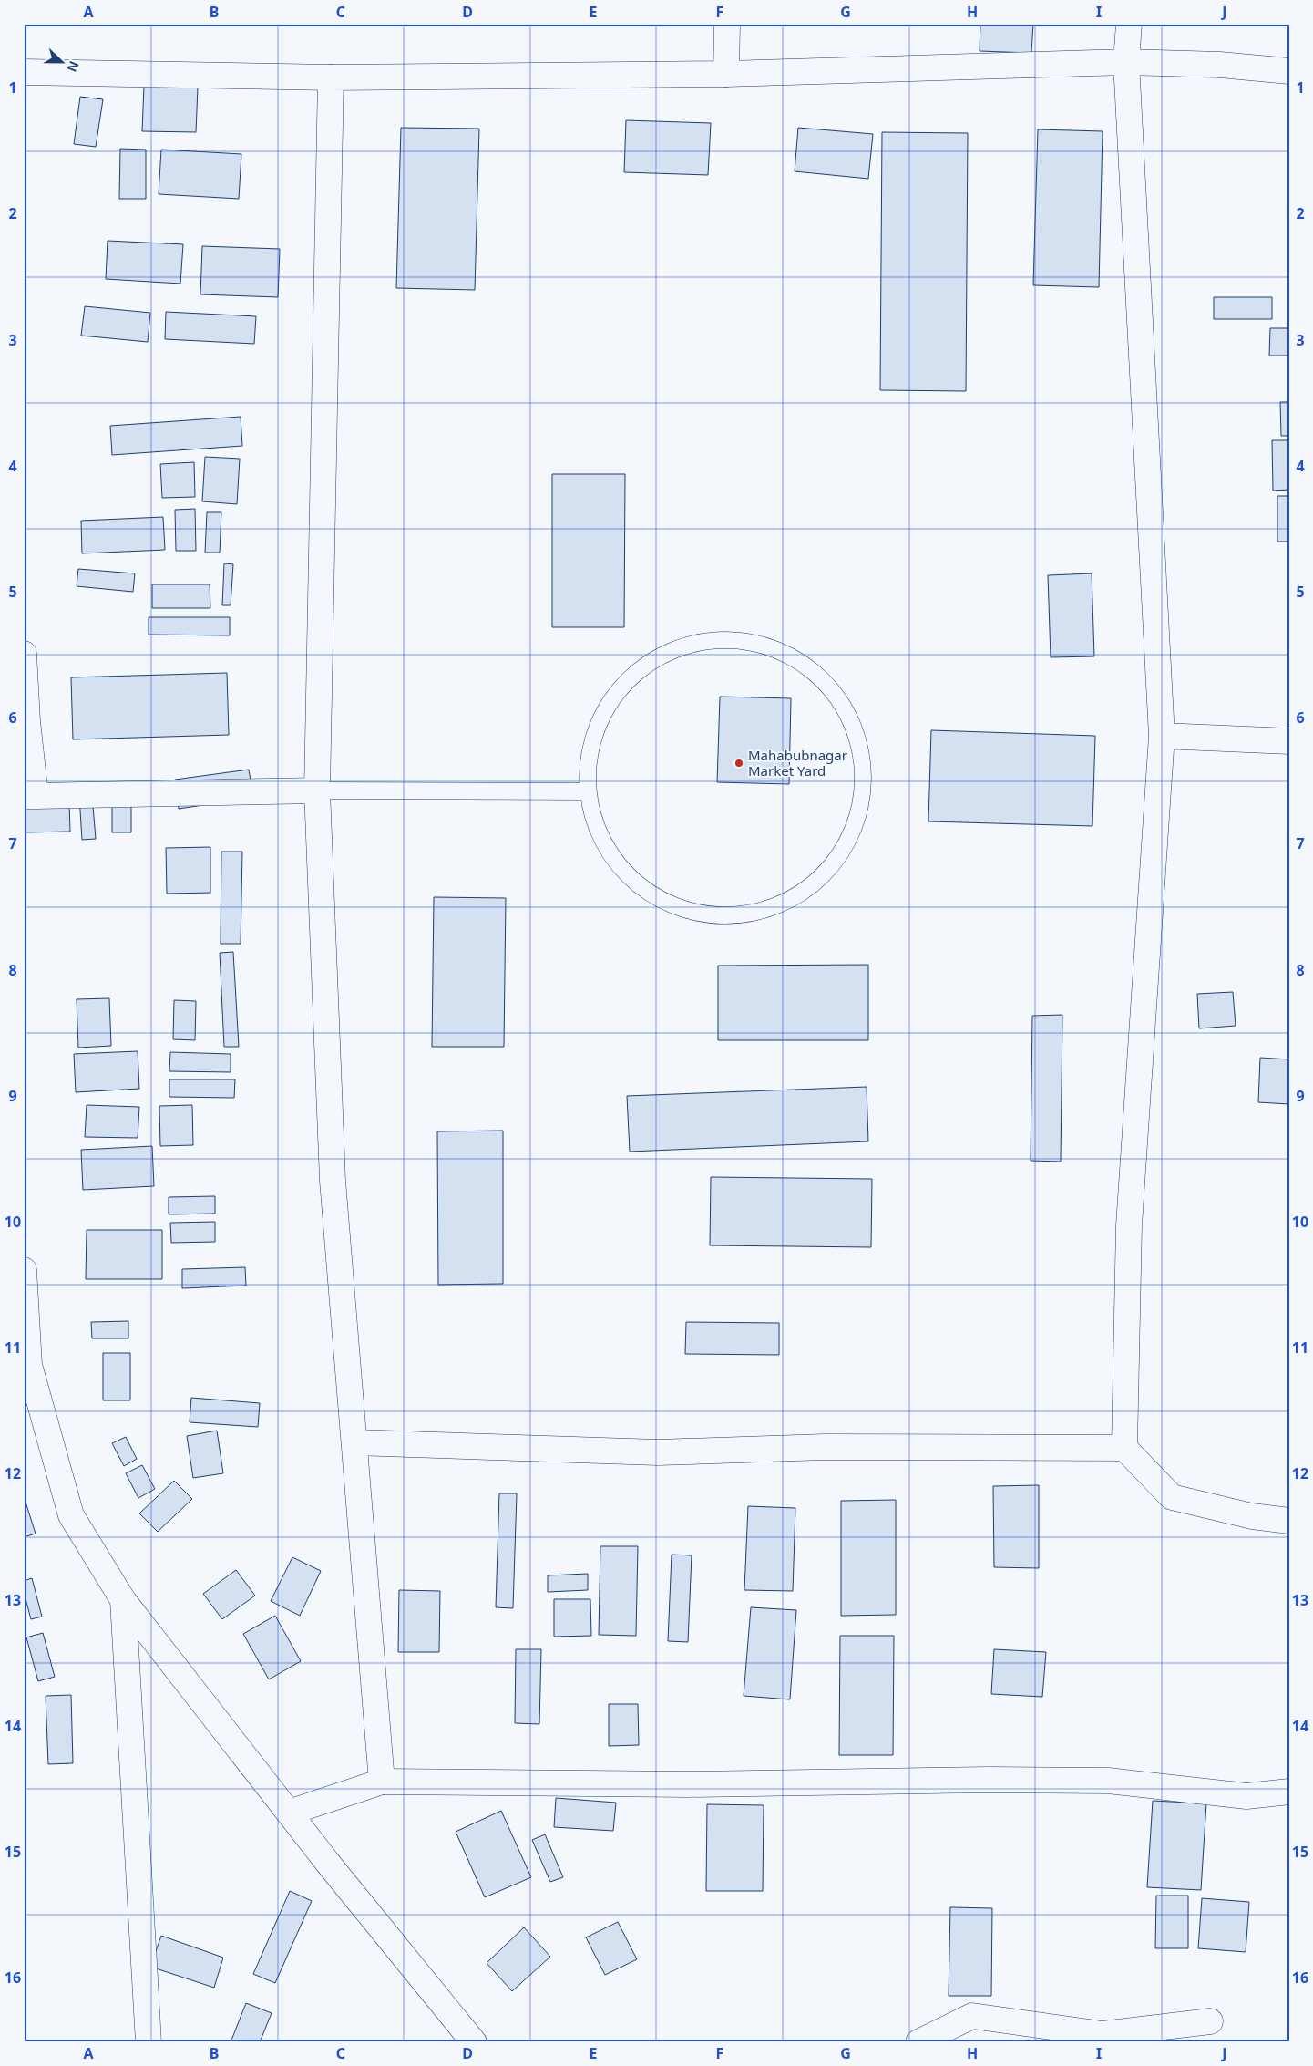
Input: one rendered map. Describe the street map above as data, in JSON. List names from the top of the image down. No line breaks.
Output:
{"places":["Mahabubnagar Market Yard"],"north":"right","grid":{"columns":["A","B","C","D","E","F","G","H","I","J"],"rows":["1","2","3","4","5","6","7","8","9","10","11","12","13","14","15","16"]}}
